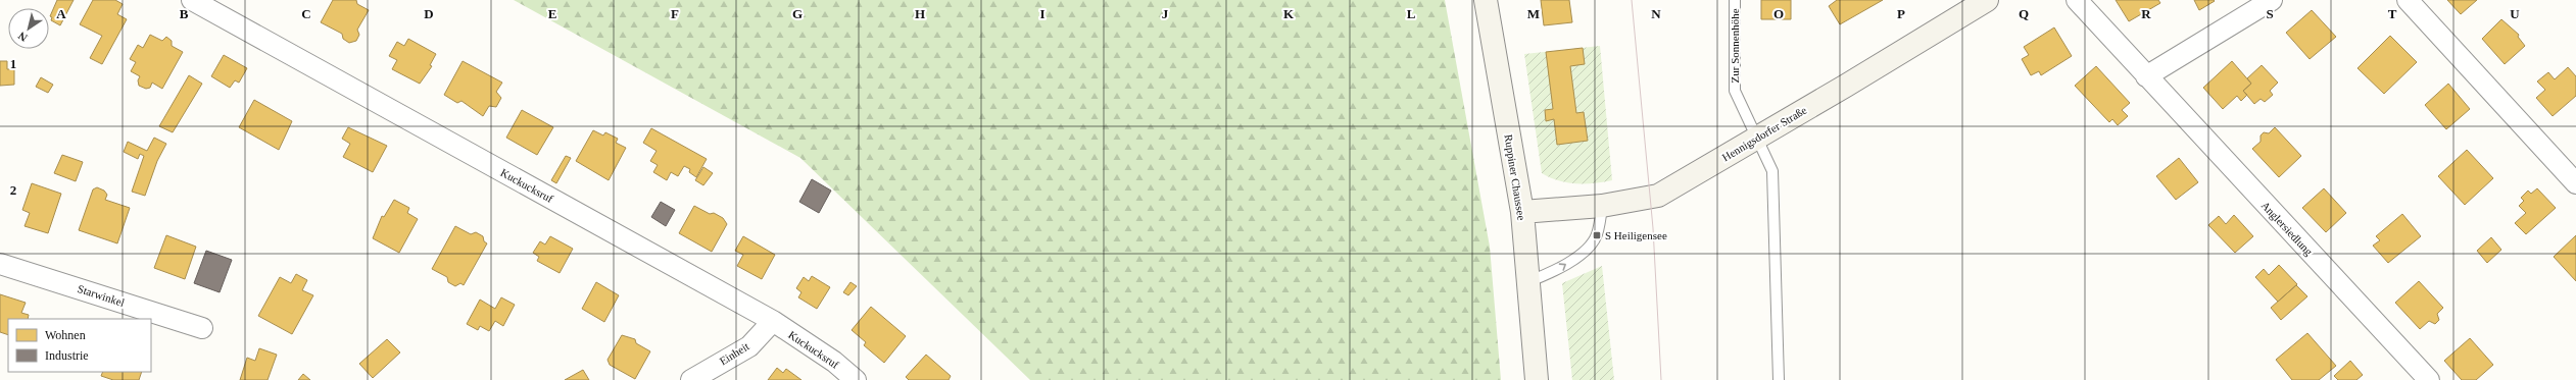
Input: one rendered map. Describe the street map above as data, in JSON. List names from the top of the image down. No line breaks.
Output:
{"streets":{"main road":["Hennigsdorfer Straße","Ruppiner Chaussee"],"street":["Kuckucksruf","Anglersiedlung","Starwinkel","Einheit"],"lane":["Zur Sonnenhöhe"]},"crossings":[["Zur Sonnenhöhe","Hennigsdorfer Straße"],["Hennigsdorfer Straße","Ruppiner Chaussee"],["Kuckucksruf","Einheit"]],"places":{"transit":["S Heiligensee"]},"legend":["Wohnen","Industrie"],"north":"bottom left","grid":{"columns":["A","B","C","D","E","F","G","H","I","J","K","L","M","N","O","P","Q","R","S","T","U"],"rows":["1","2"]}}
